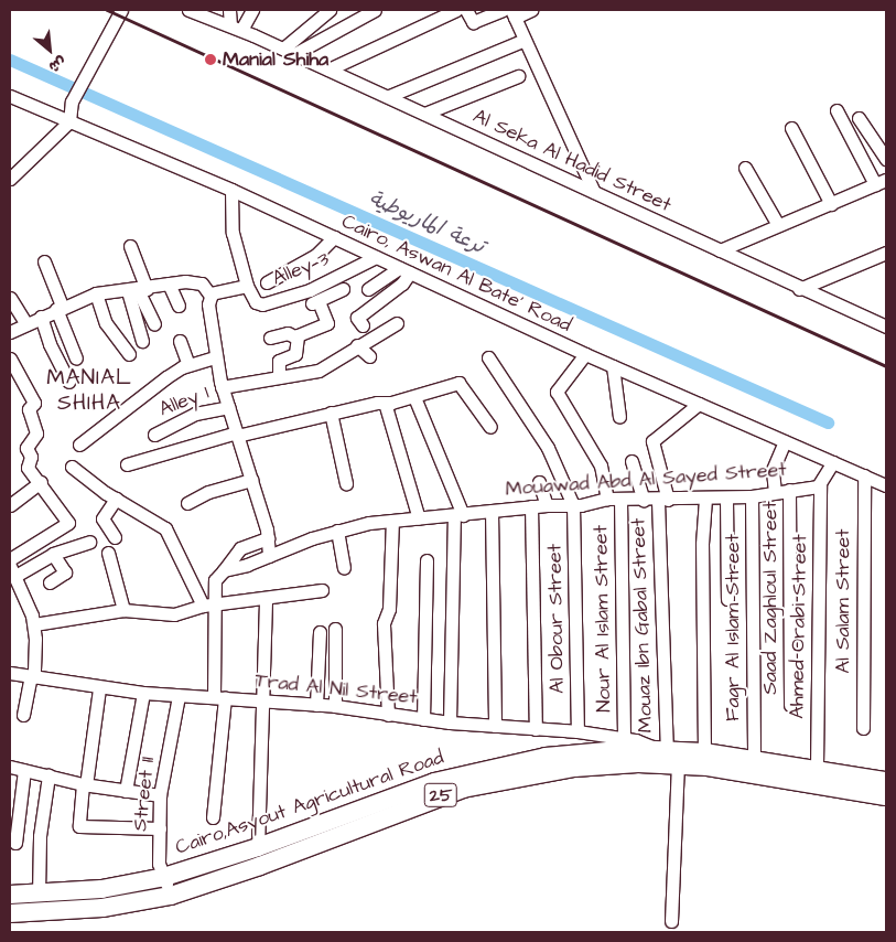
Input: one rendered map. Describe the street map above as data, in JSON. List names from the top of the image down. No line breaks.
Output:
{"streets":{"highway":["25","Cairo,Asyout Agricultural Road"],"street":["Al Seka Al Hadid Street","Alley 3","Cairo, Aswan Al Bate' Road","Alley 1","Mouawad Abd Al Sayed Street","Saad Zaghloul Street","Al Salam Street","Al Obour Street","Nour Al Islam Street","Mouaz Ibn Gabal Street","Ahmed Orabi Street","Fagr Al Islam Street","Trad Al Nil Street","Street 11"]},"crossings":[["Alley 3","Cairo, Aswan Al Bate' Road"],["Cairo, Aswan Al Bate' Road","Al Salam Street"],["Cairo, Aswan Al Bate' Road","Mouaz Ibn Gabal Street"],["Mouawad Abd Al Sayed Street","Saad Zaghloul Street"],["Mouawad Abd Al Sayed Street","Al Obour Street"],["Mouawad Abd Al Sayed Street","Nour Al Islam Street"],["Mouawad Abd Al Sayed Street","Mouaz Ibn Gabal Street"],["Mouawad Abd Al Sayed Street","Ahmed Orabi Street"],["Mouawad Abd Al Sayed Street","Fagr Al Islam Street"],["Al Obour Street","Trad Al Nil Street"],["Nour Al Islam Street","Trad Al Nil Street"],["Mouaz Ibn Gabal Street","Trad Al Nil Street"],["Mouaz Ibn Gabal Street","Cairo,Asyout Agricultural Road"],["Ahmed Orabi Street","Cairo,Asyout Agricultural Road"],["Fagr Al Islam Street","Cairo,Asyout Agricultural Road"],["Trad Al Nil Street","Street 11"],["Trad Al Nil Street","Cairo,Asyout Agricultural Road"],["Street 11","Cairo,Asyout Agricultural Road"]],"districts":["MANIAL SHIHA"],"water":["ترعة الماريوطية"],"places":["Manial Shiha"],"north":"bottom right"}
